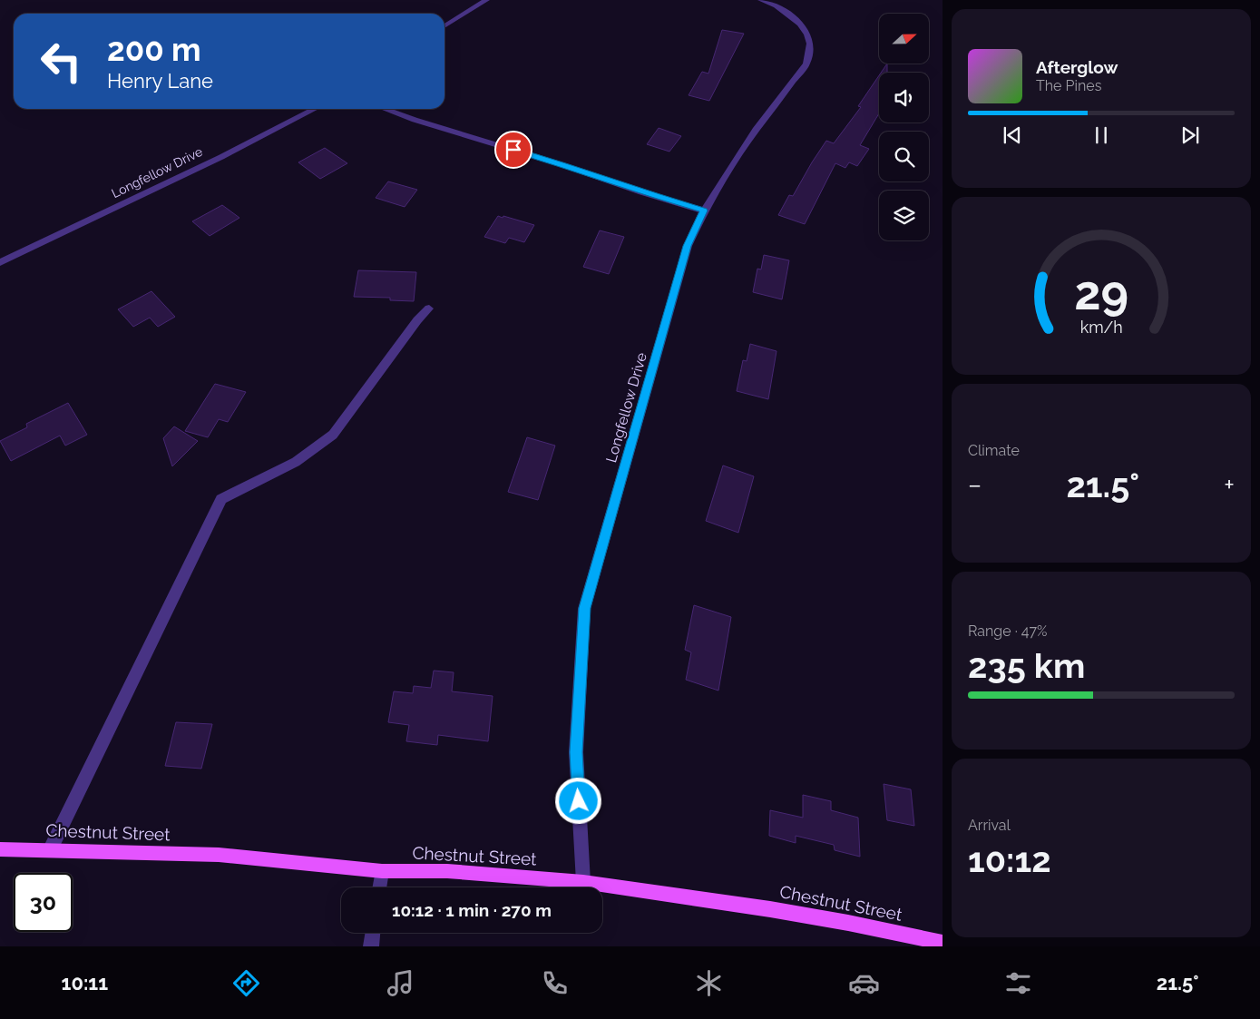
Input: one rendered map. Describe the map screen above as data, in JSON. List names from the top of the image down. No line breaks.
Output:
{"streets":{"main road":["Chestnut Street"],"street":["Longfellow Drive"]},"crossings":[["Longfellow Drive","Chestnut Street"]],"north":"right","page":{"turn":["200 m","Henry Lane"],"song":["Afterglow","The Pines"],"tile":["Climate",["Range · 47%","235 km"],["Arrival","10:12"]],"heat":["−","21.5°","+"],"limit":"30","trip":"10:12 · 1 min · 270 m","tabs":["10:11","21.5°"],"gauge":["29","km/h"]}}
